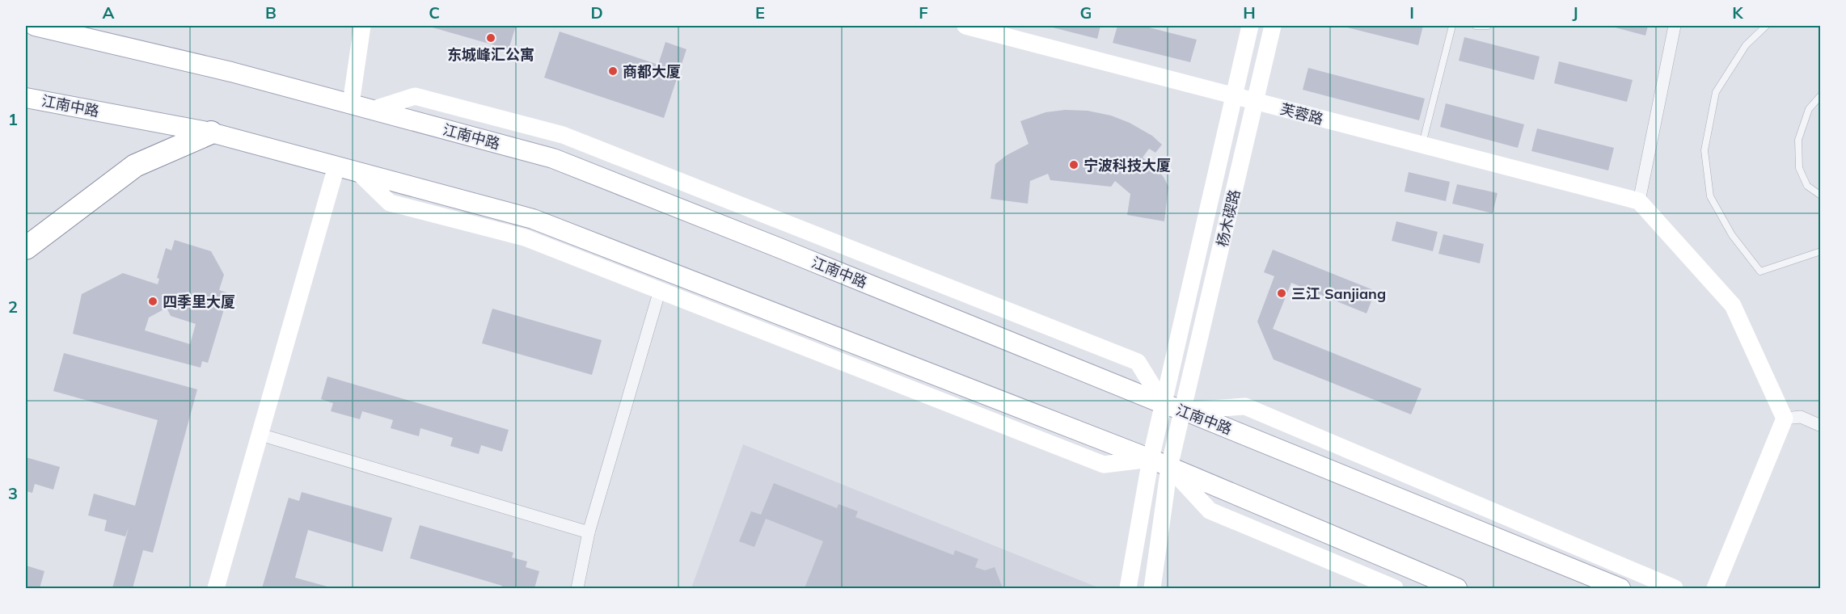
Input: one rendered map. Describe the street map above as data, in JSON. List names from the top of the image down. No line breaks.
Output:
{"streets":{"main road":["江南中路","芙蓉路","杨木碶路"]},"crossings":[["江南中路","杨木碶路"],["芙蓉路","杨木碶路"]],"places":["东城峰汇公寓","商都大厦","宁波科技大厦","三江 Sanjiang","四季里大厦"],"grid":{"columns":["A","B","C","D","E","F","G","H","I","J","K"],"rows":["1","2","3"]}}
